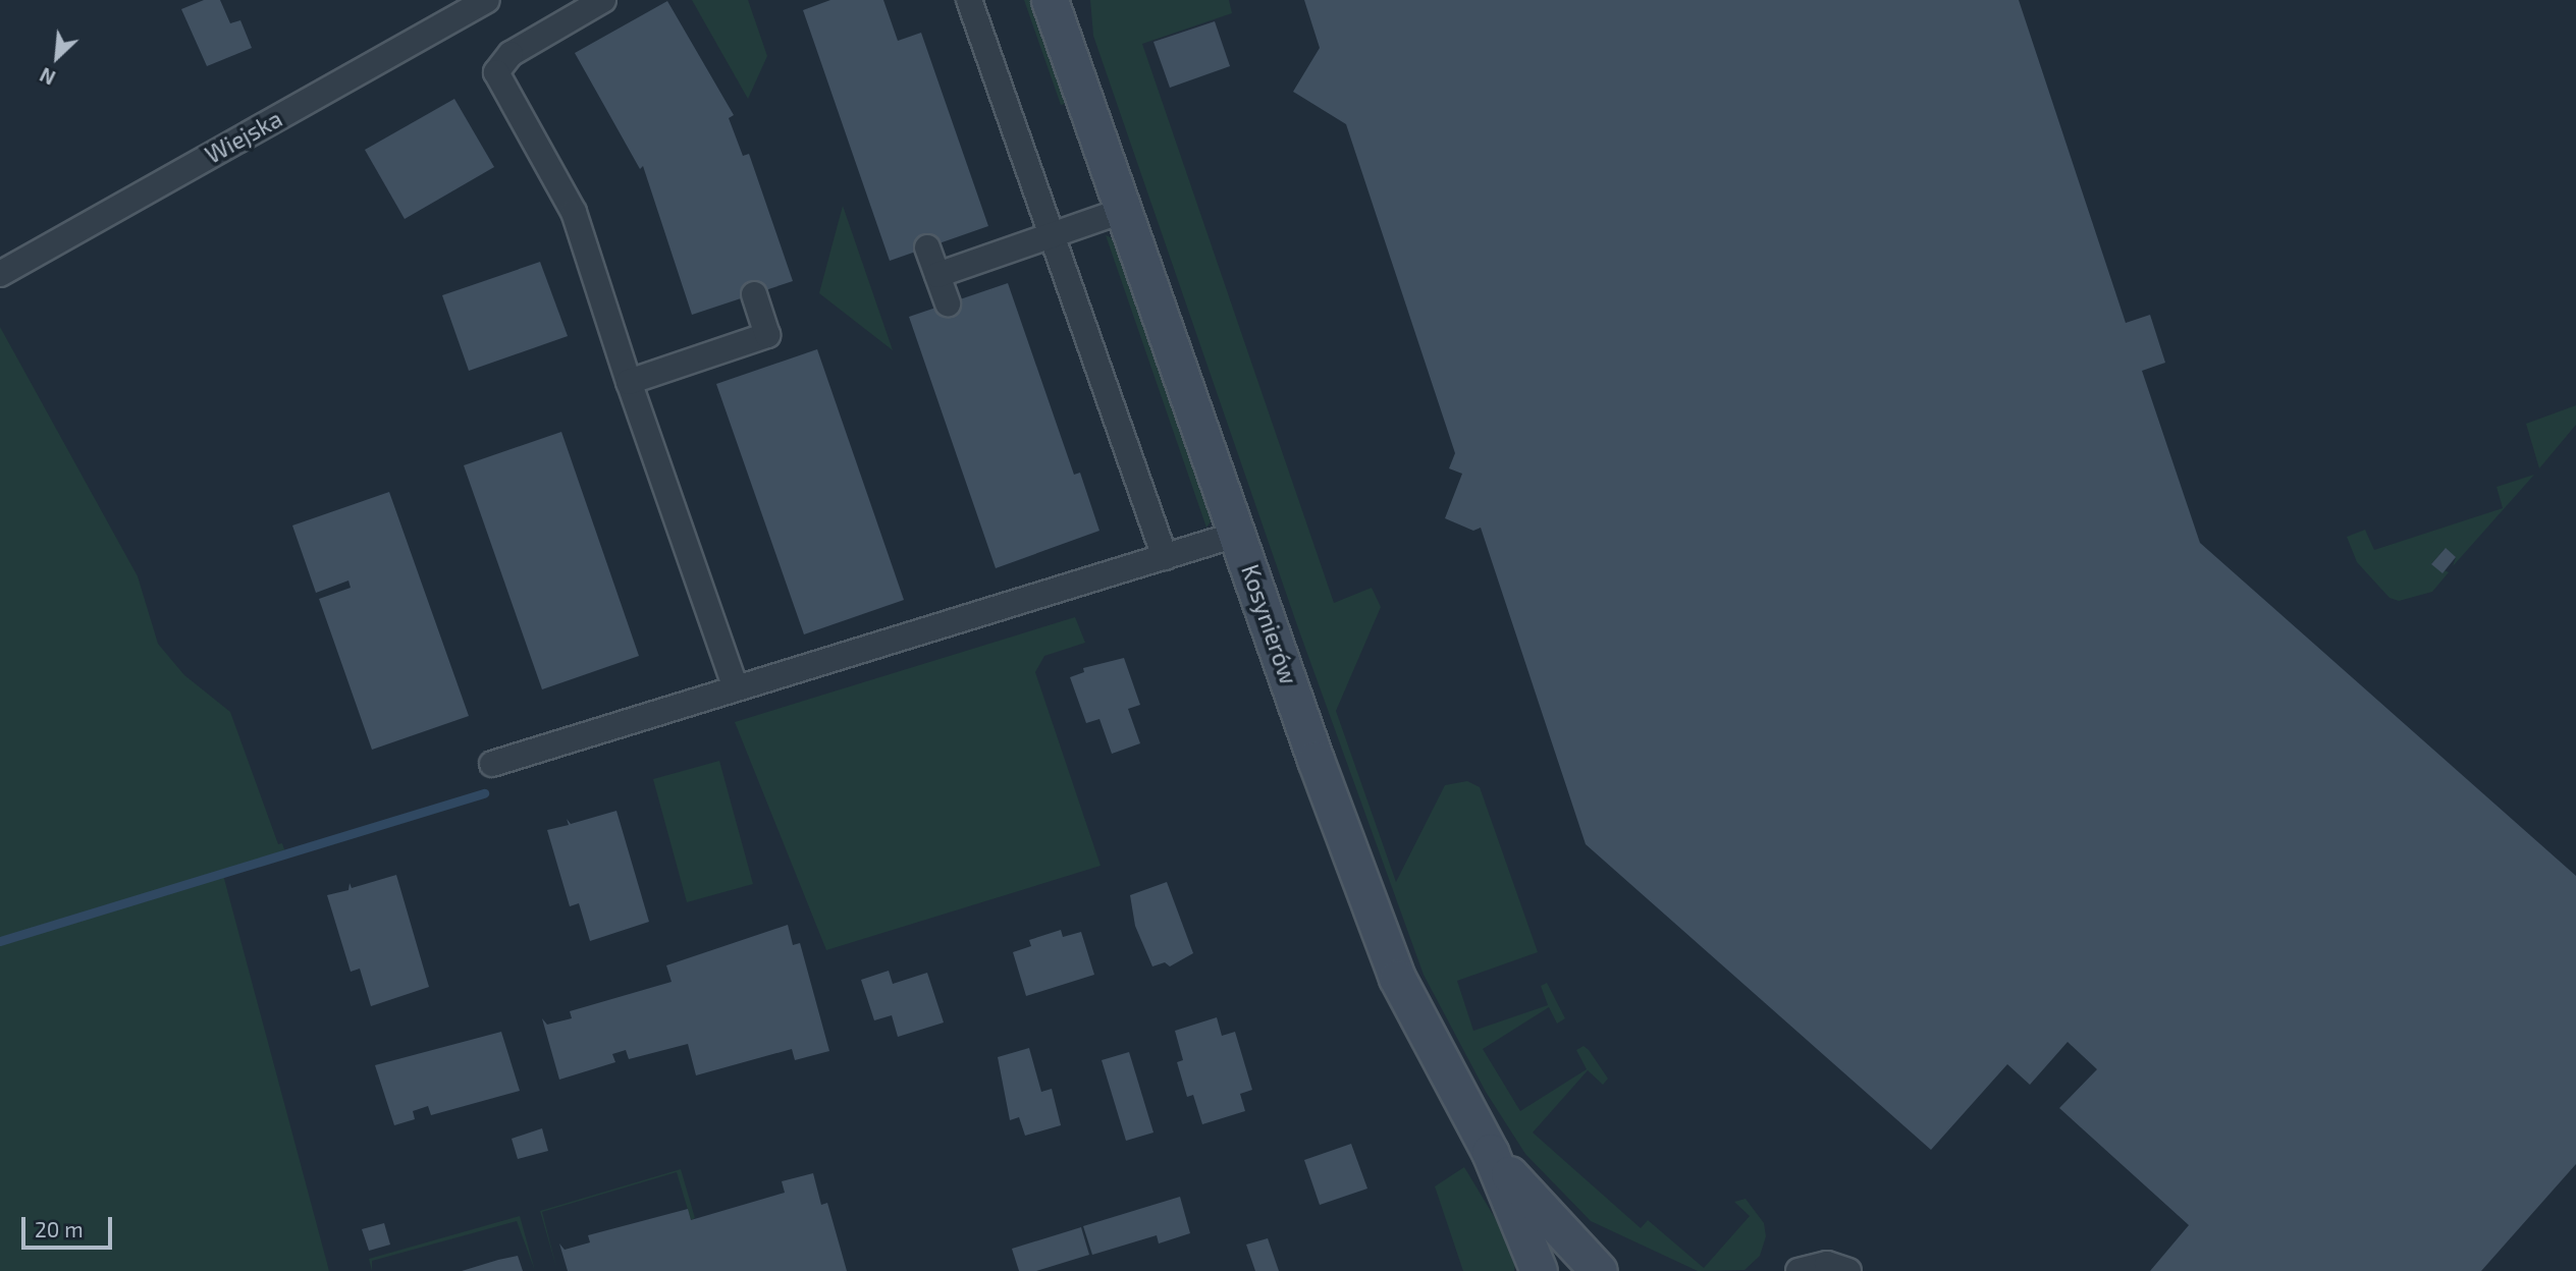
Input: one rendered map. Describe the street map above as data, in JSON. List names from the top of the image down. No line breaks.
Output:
{"streets":{"main road":["Kosynierów"],"street":["Wiejska"]},"scale_bar":"20 m","north":"bottom left"}
